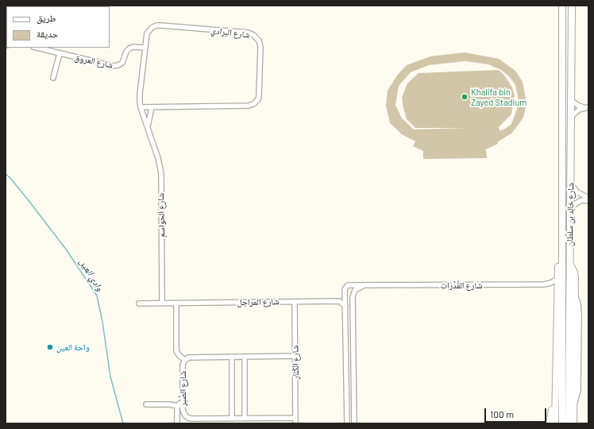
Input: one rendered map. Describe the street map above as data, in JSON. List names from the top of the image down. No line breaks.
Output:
{"streets":{"main road":["شارع خالِد بن سلطان"],"street":["شارع البرادي","شارع العروق","شارع الحواسم","شارع القُدْرَات","شارع المراجل","شارع الكَنَار","شارع الصَّبر"]},"crossings":[["شارع البرادي","شارع العروق"],["شارع البرادي","شارع الحواسم"],["شارع الحواسم","شارع المراجل"],["شارع المراجل","شارع الكَنَار"],["شارع الكَنَار","شارع الصَّبر"]],"water":["وادي العين"],"places":["Khalifa bin Zayed Stadium","واحة العين"],"legend":["طريق","حديقة"],"scale_bar":"100 m"}
